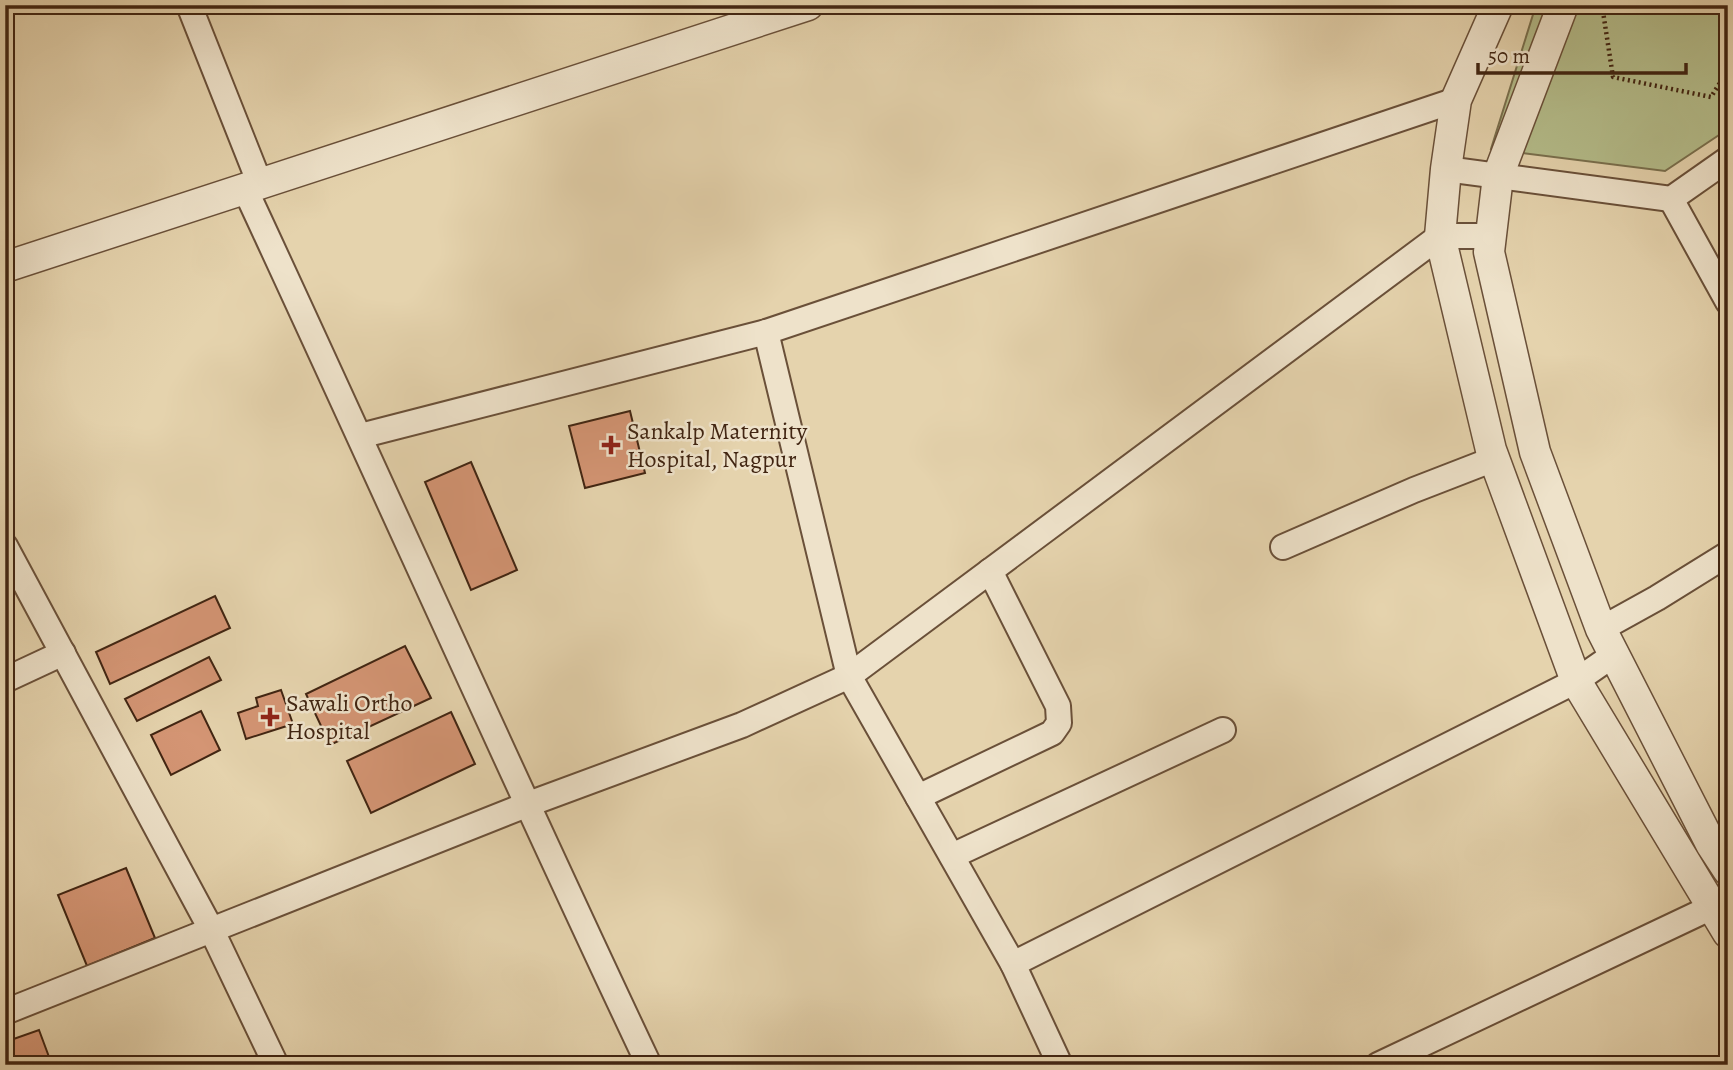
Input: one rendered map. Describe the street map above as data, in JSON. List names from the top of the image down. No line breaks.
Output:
{"places":{"health":["Sankalp Maternity Hospital, Nagpur","Sawali Ortho Hospital"]},"scale_bar":"50 m"}
